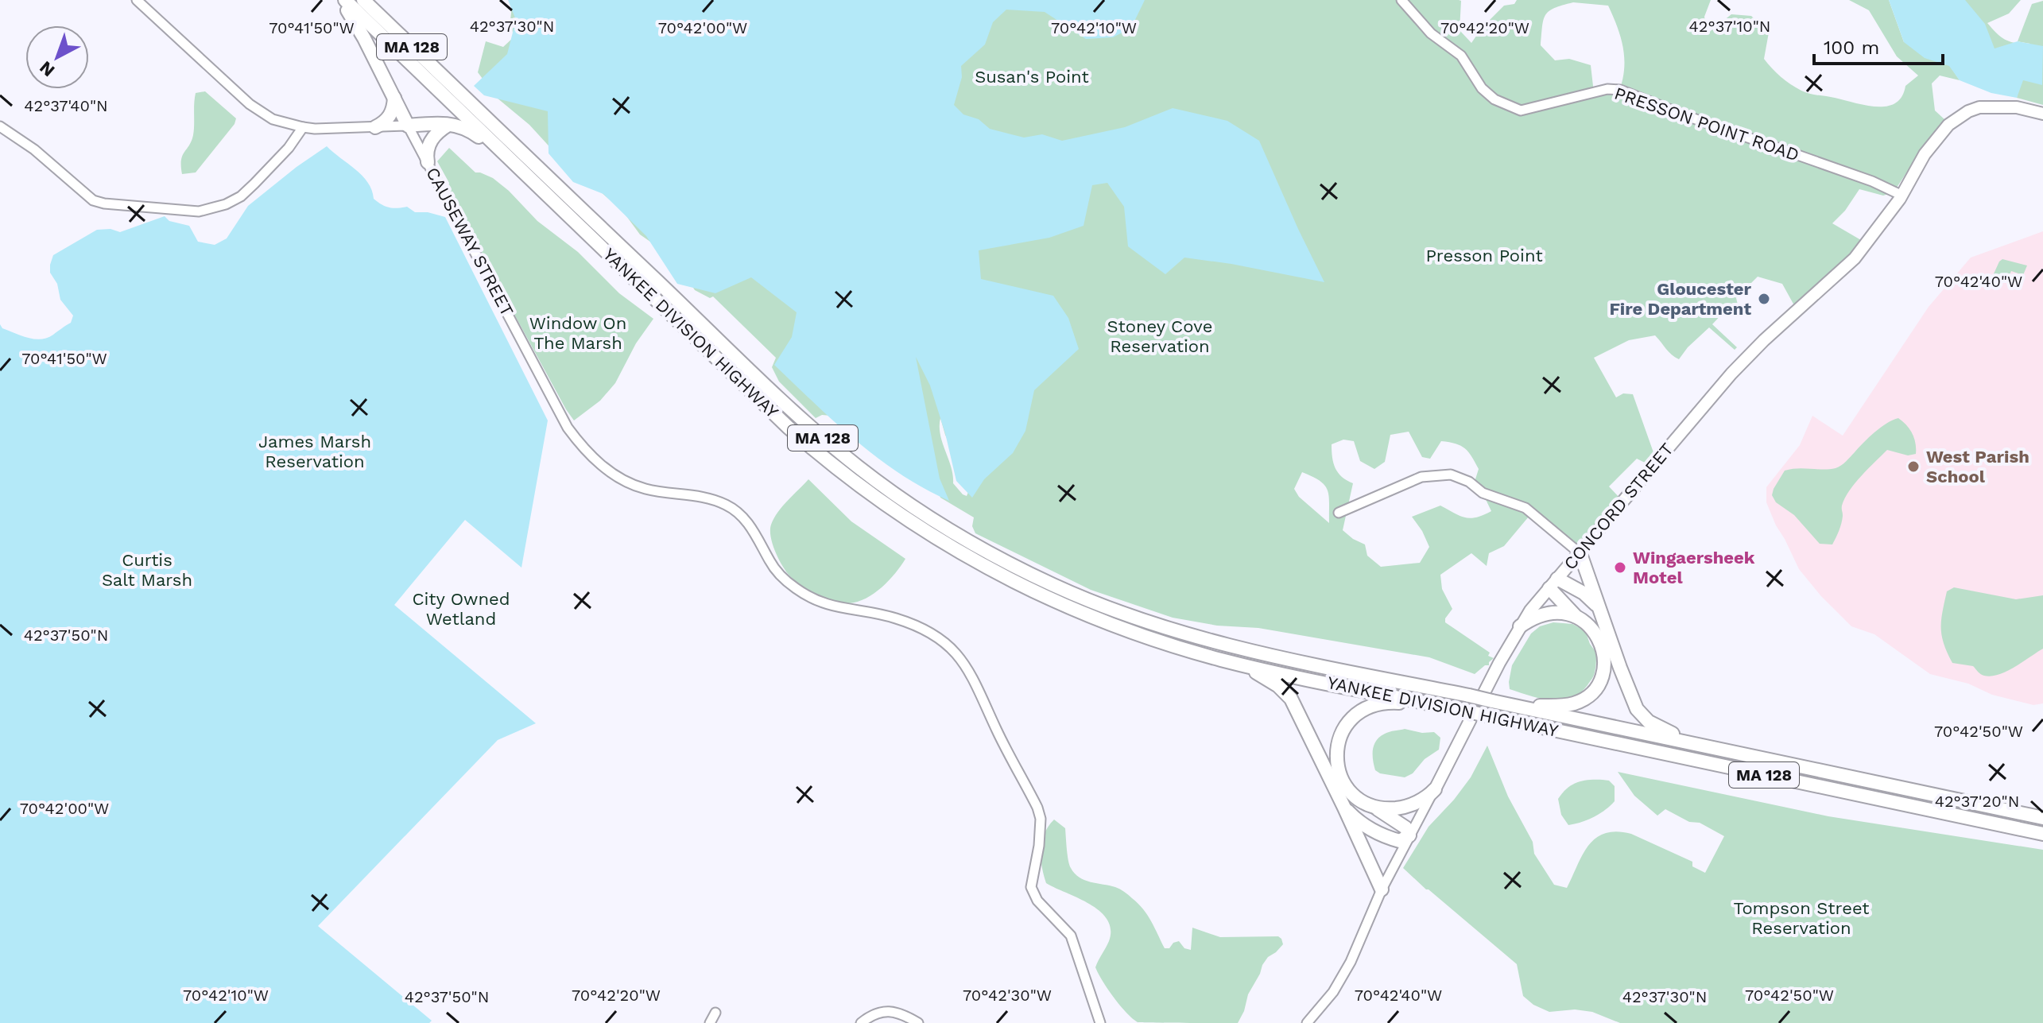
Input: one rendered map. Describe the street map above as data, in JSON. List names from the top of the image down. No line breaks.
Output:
{"streets":{"highway":["MA 128","YANKEE DIVISION HIGHWAY"],"main road":["CONCORD STREET"],"street":["PRESSON POINT ROAD","CAUSEWAY STREET"]},"crossings":[["PRESSON POINT ROAD","CONCORD STREET"]],"parks":["Susan's Point","Presson Point","Window On The Marsh","Stoney Cove Reservation","James Marsh Reservation","Curtis Salt Marsh","City Owned Wetland","Tompson Street Reservation"],"places":["Gloucester Fire Department","West Parish School","Wingaersheek Motel"],"scale_bar":"100 m","north":"bottom left","coordinates":["42°37'30\"N","42°37'10\"N","70°41'50\"W","70°42'00\"W","70°42'10\"W","70°42'20\"W","42°37'40\"N","70°42'40\"W","42°37'50\"N","70°42'50\"W","42°37'20\"N","70°42'30\"W"]}
